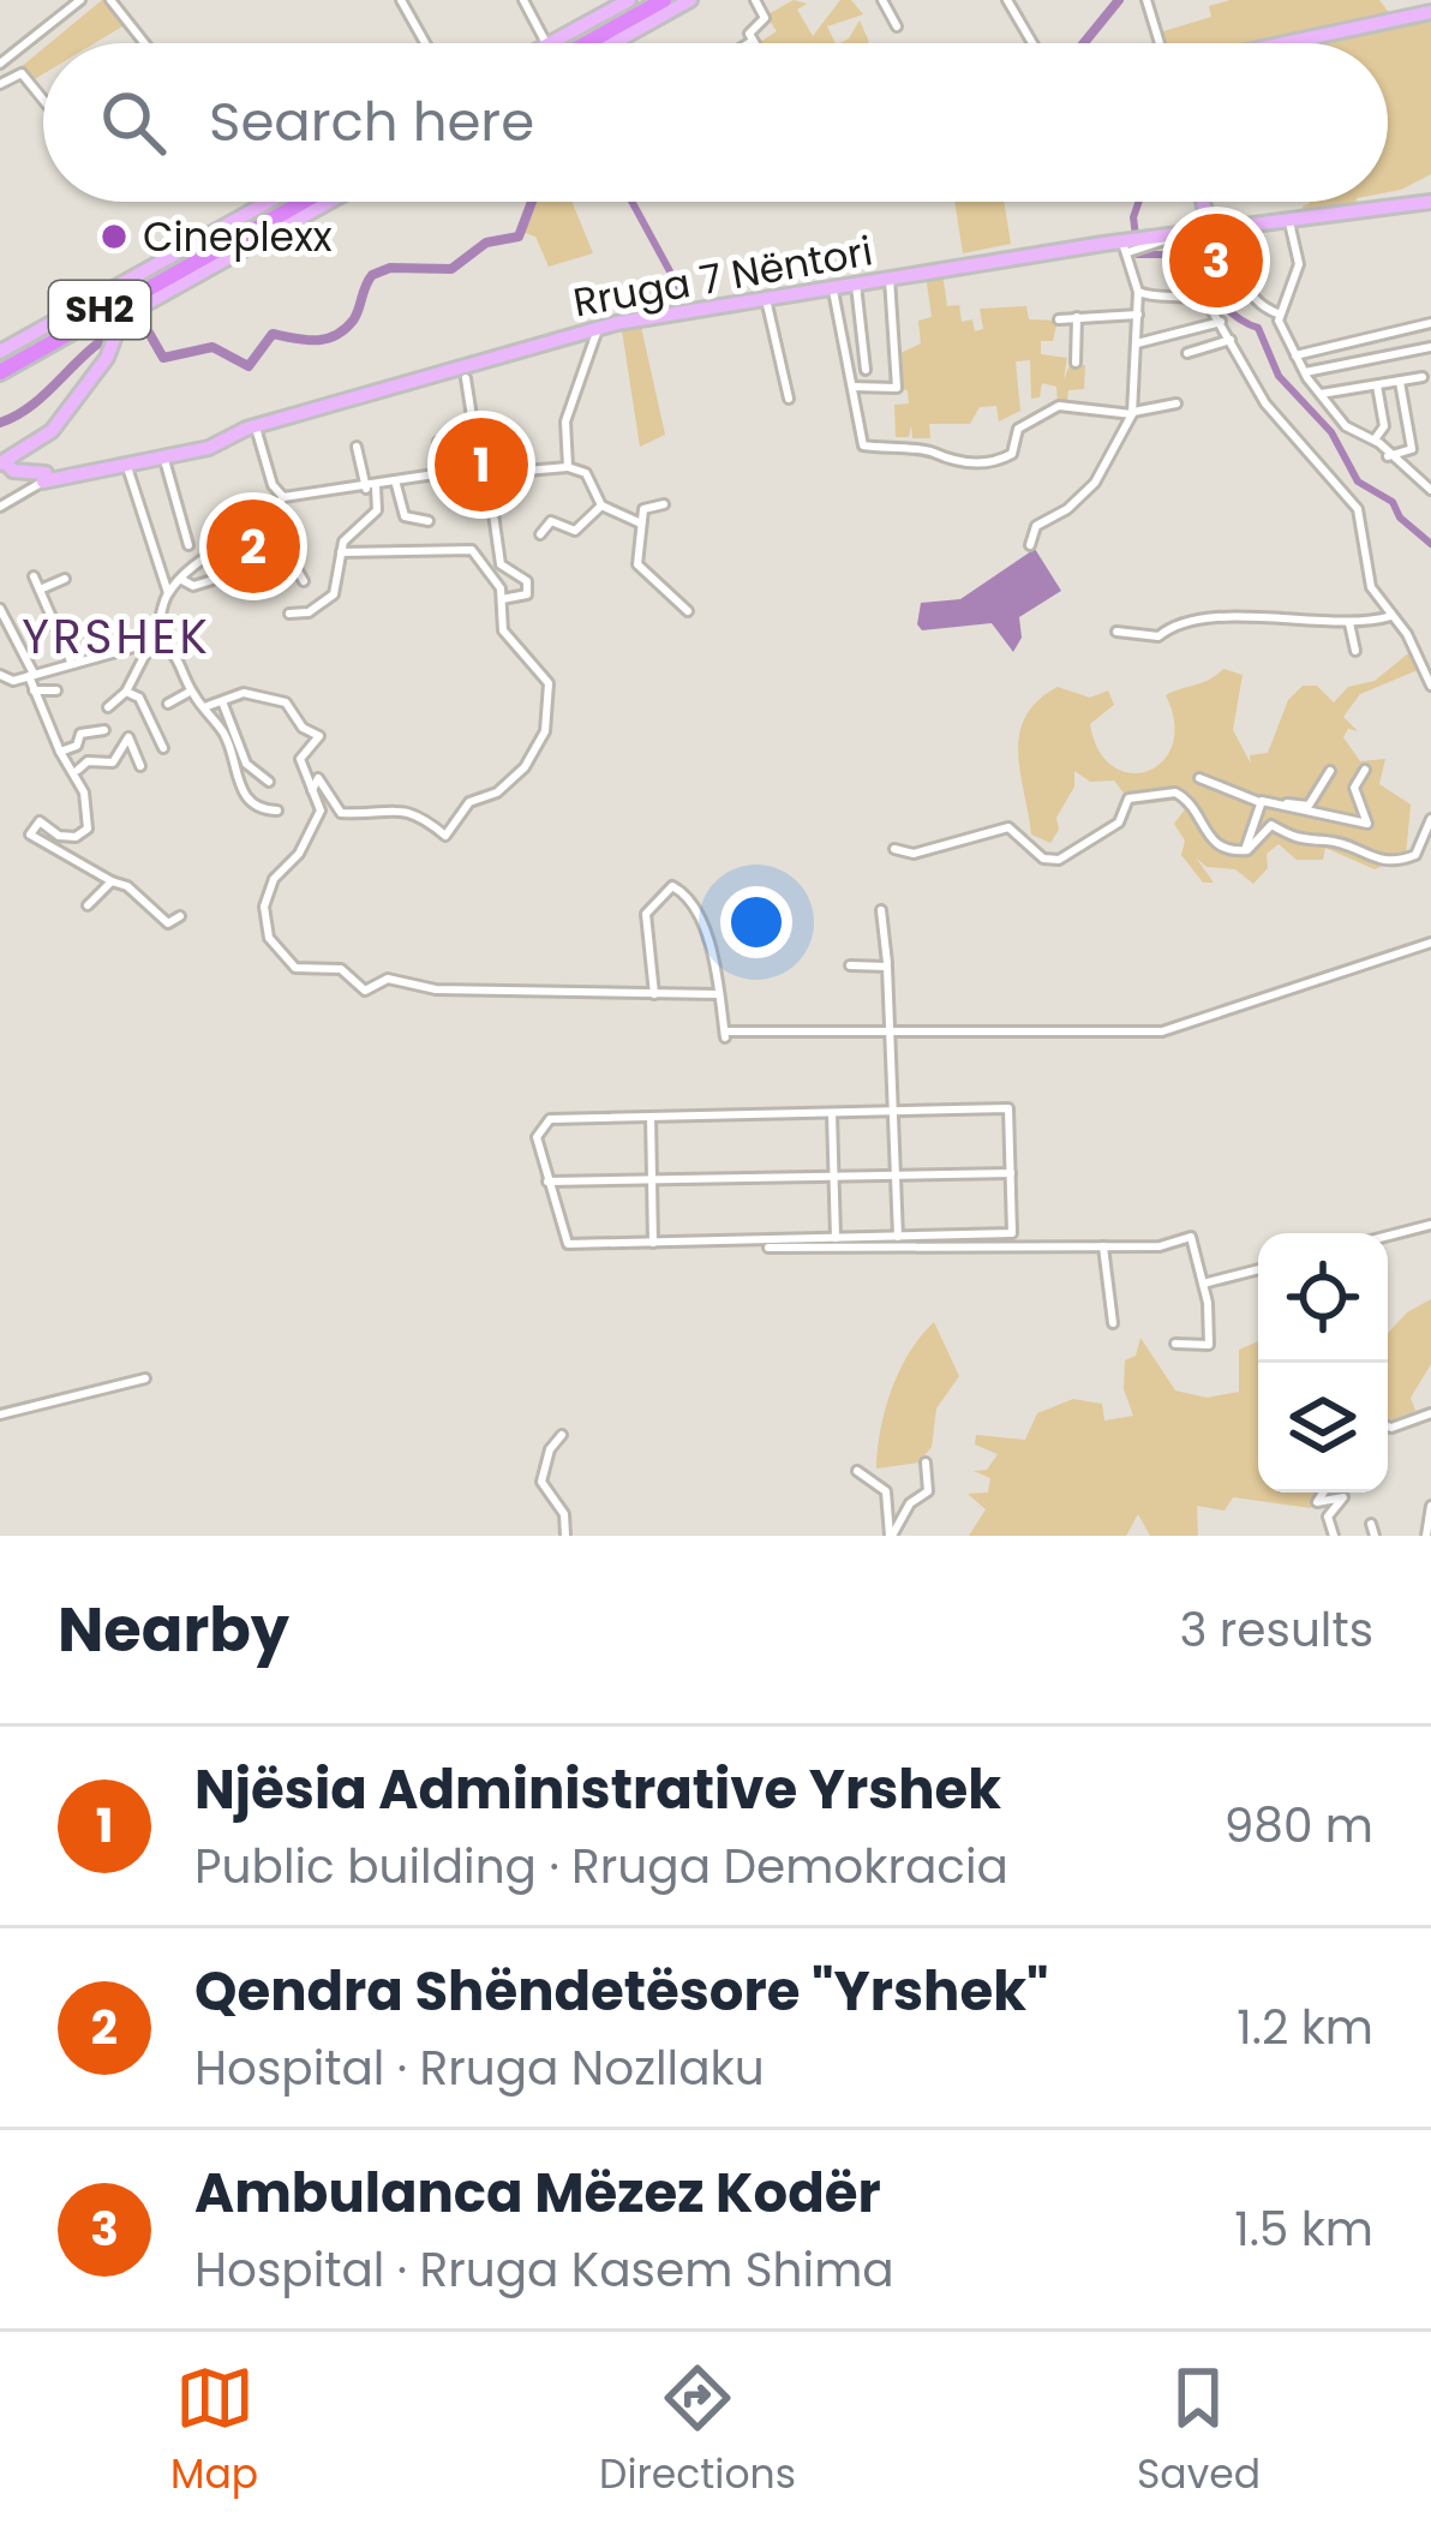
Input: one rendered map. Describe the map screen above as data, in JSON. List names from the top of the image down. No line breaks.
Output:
{"streets":{"highway":["SH2"],"main road":["Rruga 7 Nëntori"]},"districts":["YRSHEK"],"places":["Cineplexx"],"page":{"search":"Search here","pins":["3","1","2"],"heading":["Nearby","3 results"],"list":[{"mark":"1","name":"Njësia Administrative Yrshek","note":"Public building · Rruga Demokracia","value":"980 m"},{"mark":"2","name":"Qendra Shëndetësore \"Yrshek\"","note":"Hospital · Rruga Nozllaku","value":"1.2 km"},{"mark":"3","name":"Ambulanca Mëzez Kodër","note":"Hospital · Rruga Kasem Shima","value":"1.5 km"}],"nav":["Map","Directions","Saved"]}}
